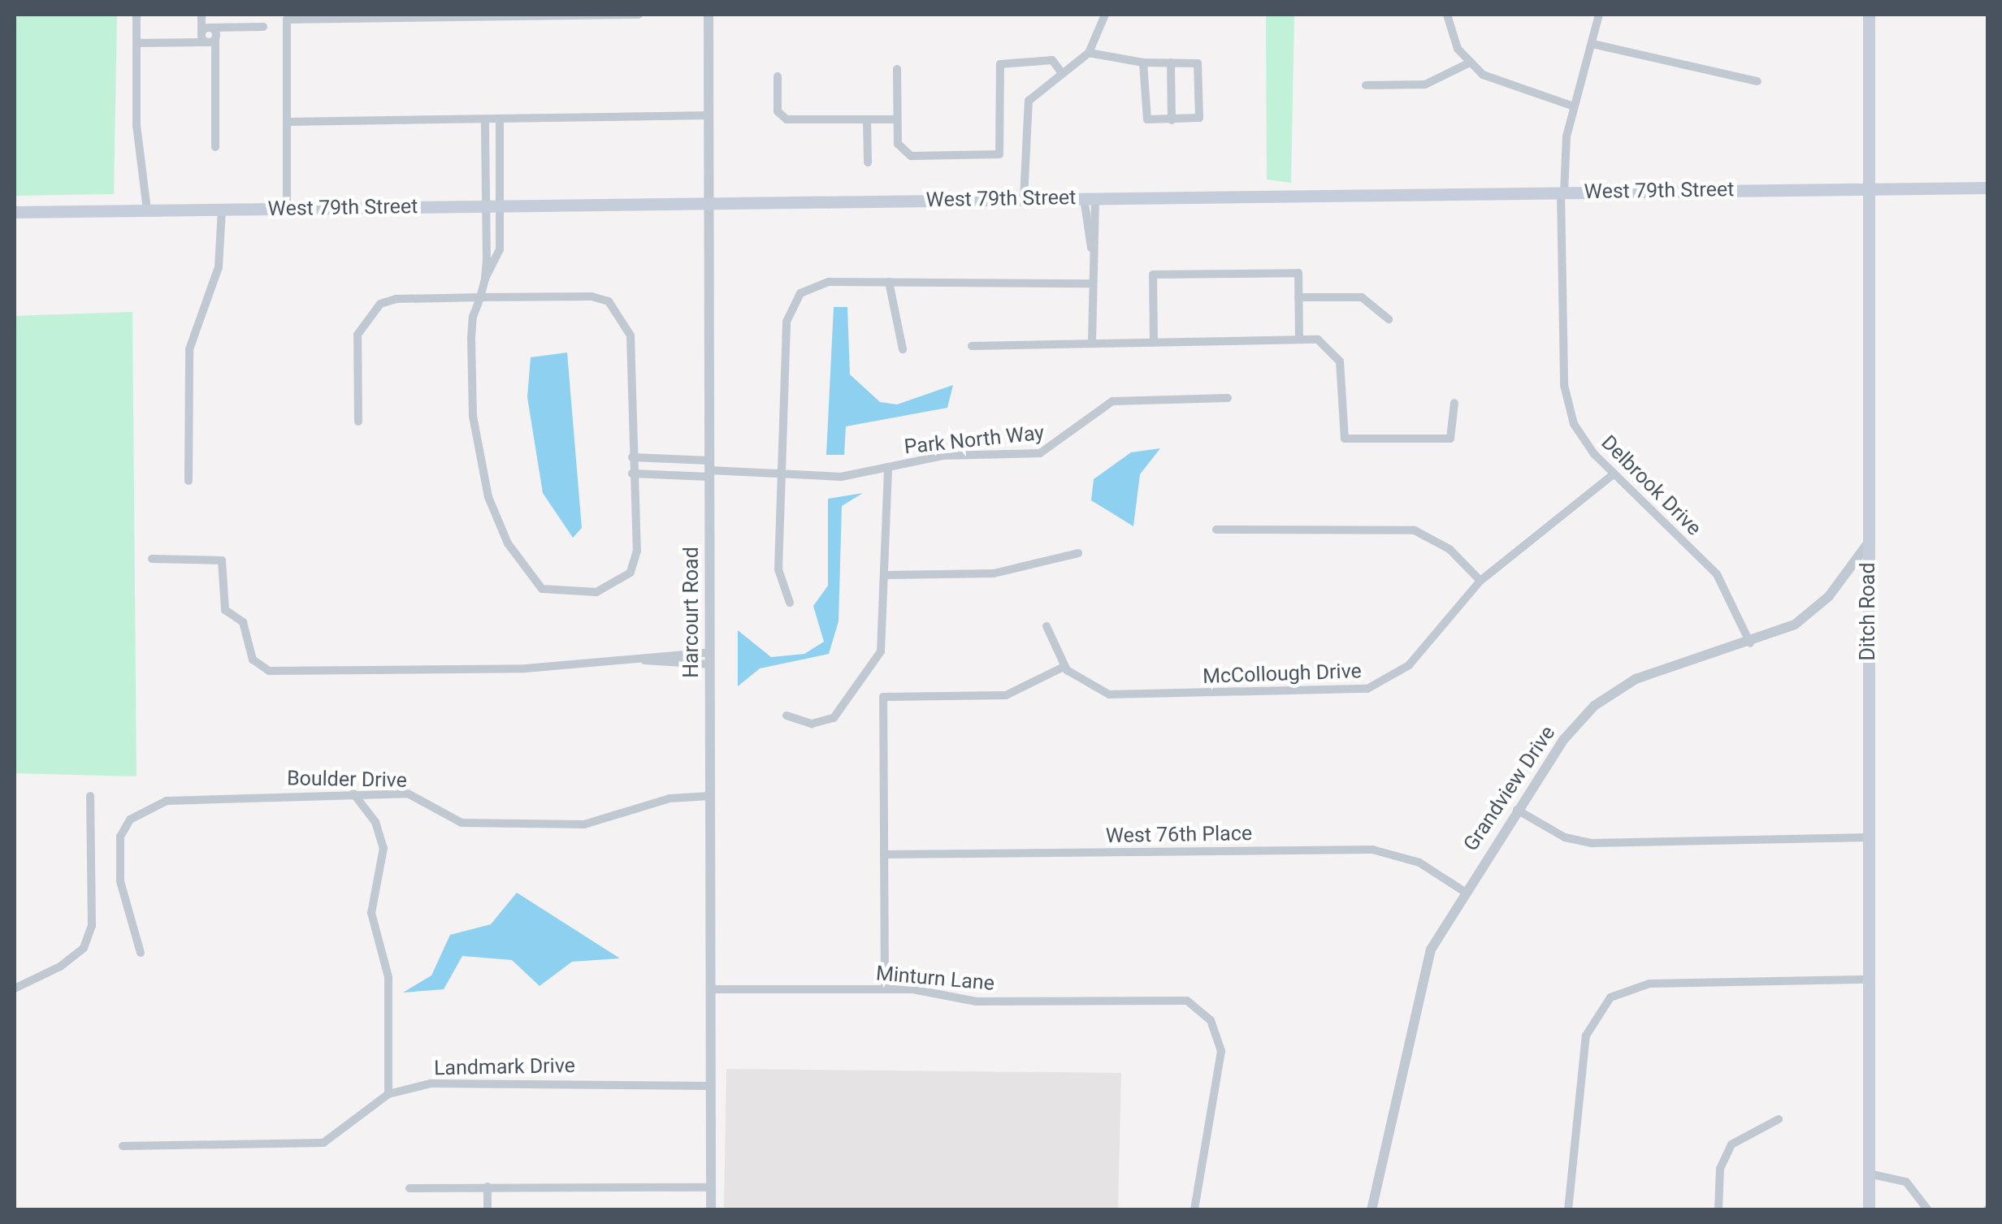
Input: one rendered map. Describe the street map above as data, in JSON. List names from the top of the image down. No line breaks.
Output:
{"streets":{"main road":["West 79th Street","Ditch Road"],"street":["Park North Way","Delbrook Drive","Harcourt Road","McCollough Drive","Boulder Drive","Grandview Drive","West 76th Place","Minturn Lane","Landmark Drive"]},"crossings":[["West 79th Street","Delbrook Drive"],["West 79th Street","Ditch Road"],["West 79th Street","Harcourt Road"],["Park North Way","Harcourt Road"],["Delbrook Drive","McCollough Drive"],["Delbrook Drive","Grandview Drive"],["Ditch Road","Grandview Drive"],["Harcourt Road","Boulder Drive"],["Harcourt Road","Minturn Lane"],["Harcourt Road","Landmark Drive"],["Grandview Drive","West 76th Place"]]}
